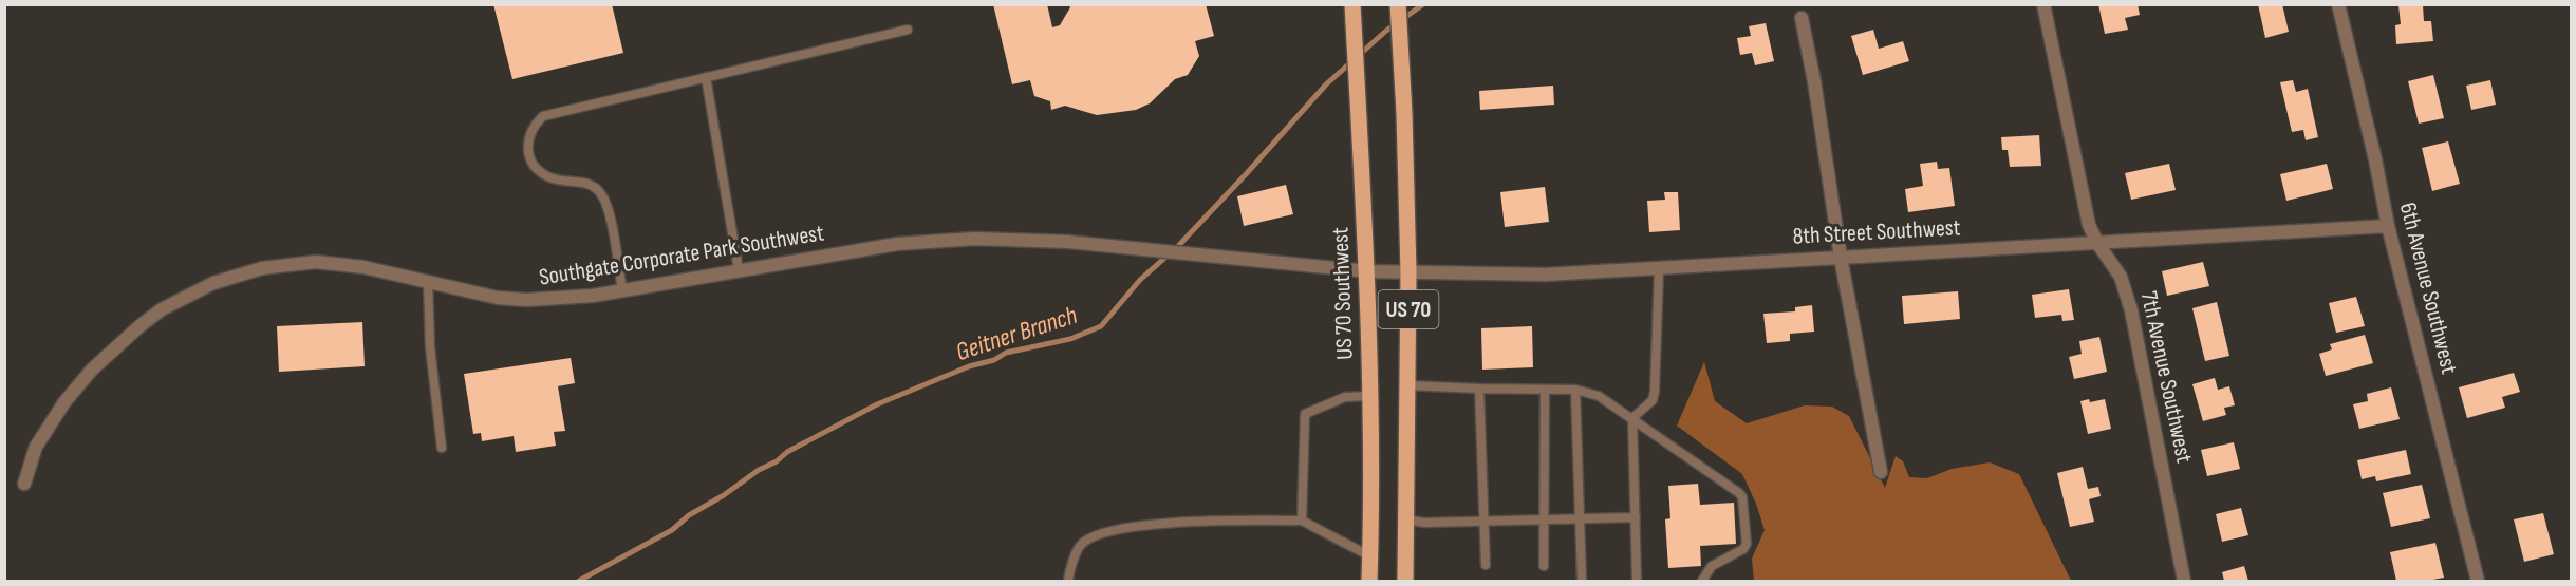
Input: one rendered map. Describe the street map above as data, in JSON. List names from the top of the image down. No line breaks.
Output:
{"streets":{"main road":["US 70 Southwest","US 70"],"street":["8th Street Southwest","Southgate Corporate Park Southwest","6th Avenue Southwest","7th Avenue Southwest"]},"crossings":[["8th Street Southwest","Southgate Corporate Park Southwest"],["8th Street Southwest","6th Avenue Southwest"],["8th Street Southwest","US 70 Southwest"],["8th Street Southwest","US 70"],["8th Street Southwest","7th Avenue Southwest"],["Southgate Corporate Park Southwest","US 70 Southwest"]],"water":["Geitner Branch"]}
